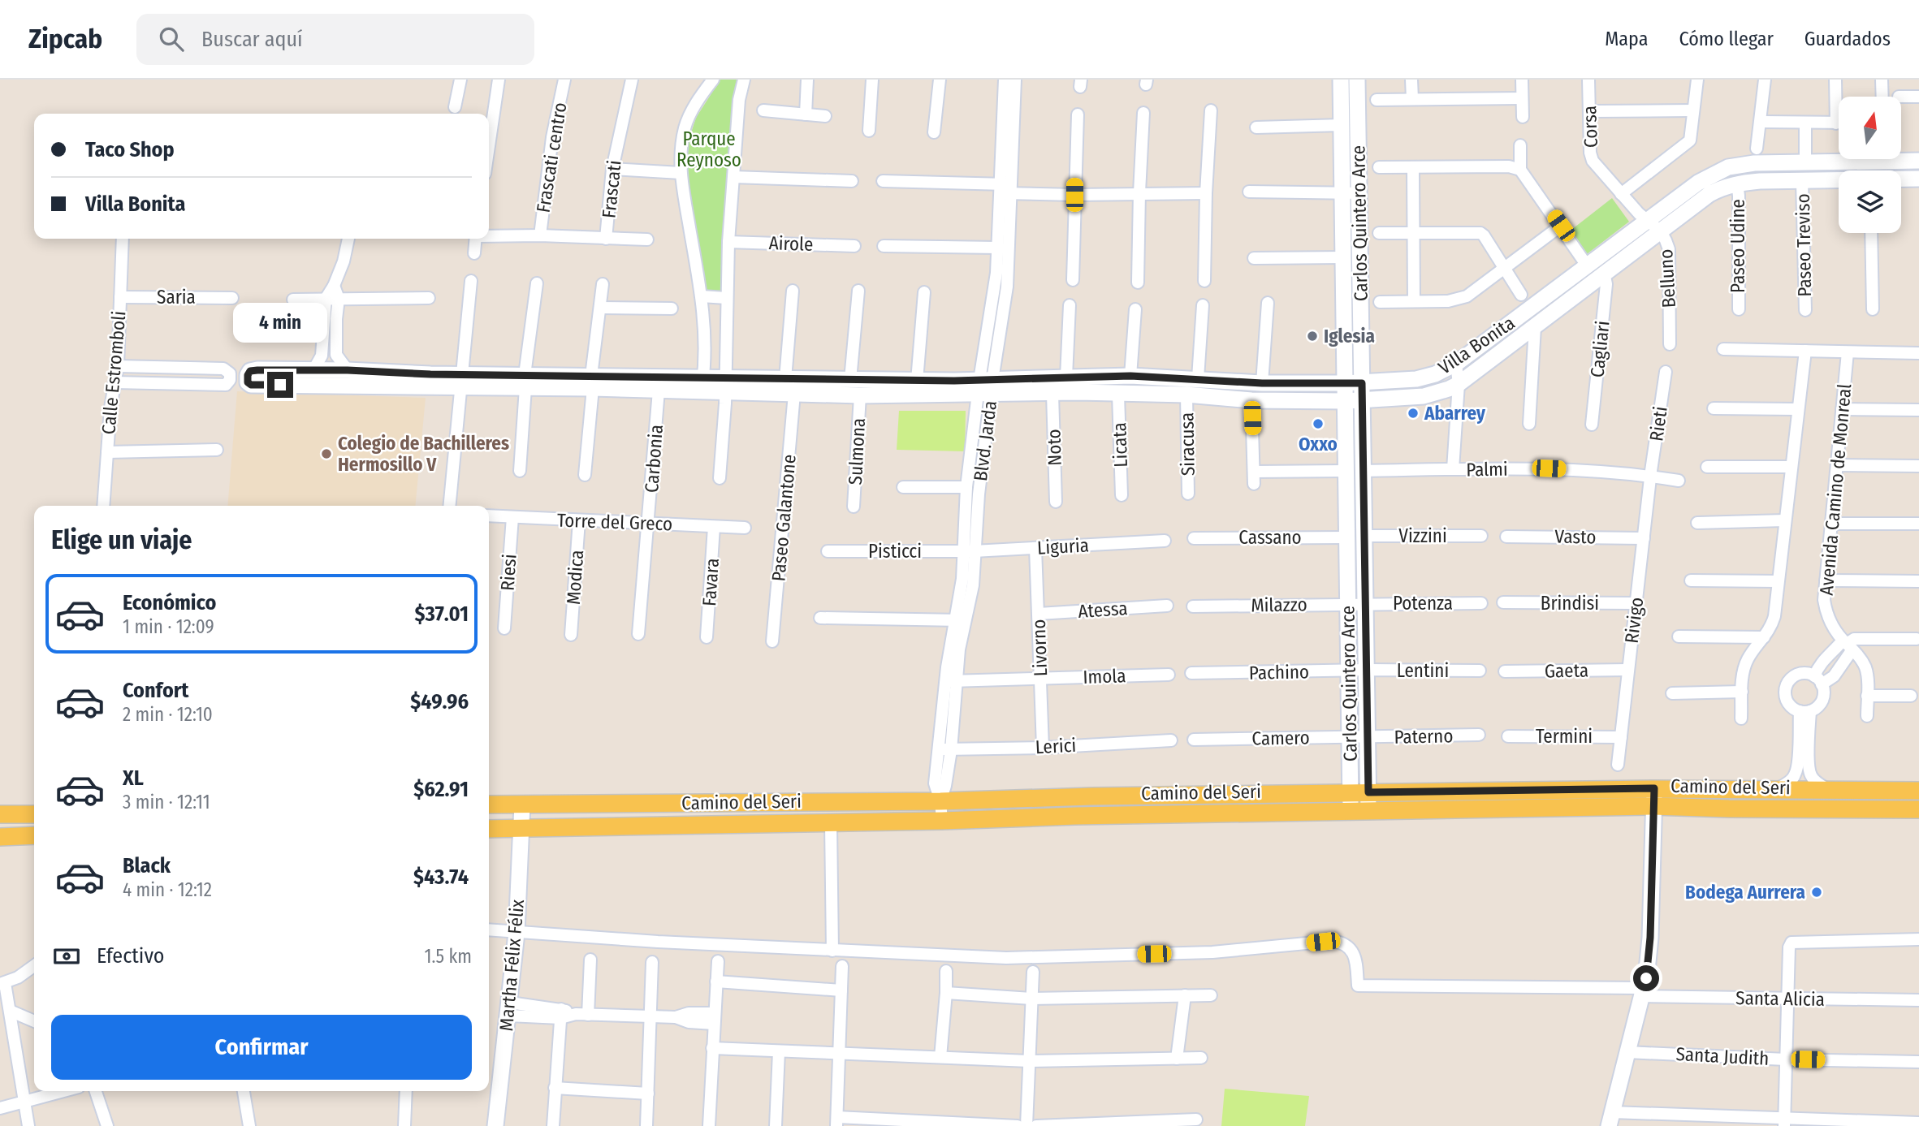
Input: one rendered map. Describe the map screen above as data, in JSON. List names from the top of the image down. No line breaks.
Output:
{"streets":{"main road":["Camino del Seri"],"street":["Corsa","Frascati centro","Frascati","Carlos Quintero Arce","Airole","Paseo Treviso","Paseo Udine","Belluno","Saria","Villa Bonita","Cagliari","Calle Estromboli","Rieti","Blvd. Jarda","Siracusa","Licata","Noto","Sulmona","Carbonia","Palmi","Avenida Camino de Monreal","Paseo Galantone","Torre del Greco","Vizzini","Vasto","Cassano","Liguria","Pisticci","Riesi","Modica","Favara","Potenza","Brindisi","Milazzo","Atessa","Rivigo","Livorno","Lentini","Gaeta","Pachino","Imola","Paterno","Termini","Camero","Lerici","Martha Félix Félix","Santa Alicia","Santa Judith"]},"crossings":[["Corsa","Belluno"],["Corsa","Villa Bonita"],["Frascati centro","Frascati"],["Carlos Quintero Arce","Villa Bonita"],["Carlos Quintero Arce","Palmi"],["Carlos Quintero Arce","Vizzini"],["Carlos Quintero Arce","Cassano"],["Carlos Quintero Arce","Potenza"],["Carlos Quintero Arce","Milazzo"],["Carlos Quintero Arce","Lentini"],["Carlos Quintero Arce","Pachino"],["Carlos Quintero Arce","Paterno"],["Carlos Quintero Arce","Camero"],["Carlos Quintero Arce","Camino del Seri"],["Paseo Treviso","Villa Bonita"],["Paseo Udine","Villa Bonita"],["Belluno","Villa Bonita"],["Saria","Calle Estromboli"],["Villa Bonita","Cagliari"],["Villa Bonita","Blvd. Jarda"],["Villa Bonita","Siracusa"],["Villa Bonita","Licata"],["Villa Bonita","Noto"],["Villa Bonita","Sulmona"],["Villa Bonita","Carbonia"],["Villa Bonita","Paseo Galantone"],["Rieti","Palmi"],["Rieti","Rivigo"],["Blvd. Jarda","Liguria"],["Blvd. Jarda","Pisticci"],["Blvd. Jarda","Imola"],["Blvd. Jarda","Lerici"],["Blvd. Jarda","Camino del Seri"],["Carbonia","Torre del Greco"],["Palmi","Rivigo"],["Torre del Greco","Riesi"],["Torre del Greco","Modica"],["Torre del Greco","Favara"],["Vasto","Rivigo"],["Liguria","Pisticci"],["Liguria","Livorno"],["Potenza","Milazzo"],["Brindisi","Rivigo"],["Atessa","Livorno"],["Rivigo","Gaeta"],["Rivigo","Termini"],["Livorno","Imola"],["Livorno","Lerici"],["Lentini","Pachino"],["Paterno","Camero"],["Camino del Seri","Martha Félix Félix"]],"parks":["Parque Reynoso"],"places":["Iglesia","Abarrey","Oxxo","Colegio de Bachilleres Hermosillo V","Bodega Aurrera"],"north":"top","page":{"header":"Zipcab","search":"Buscar aquí","nav":["Mapa","Cómo llegar","Guardados"],"banner":["Taco Shop","Villa Bonita"],"bubble":"4 min","heading":"Elige un viaje","list":[{"name":"Económico","note":"1 min · 12:09","value":"$37.01"},{"name":"Confort","note":"2 min · 12:10","value":"$49.96"},{"name":"XL","note":"3 min · 12:11","value":"$62.91"},{"name":"Black","note":"4 min · 12:12","value":"$43.74"}],"pay":["Efectivo","1.5 km"],"buttons":"Confirmar"}}
